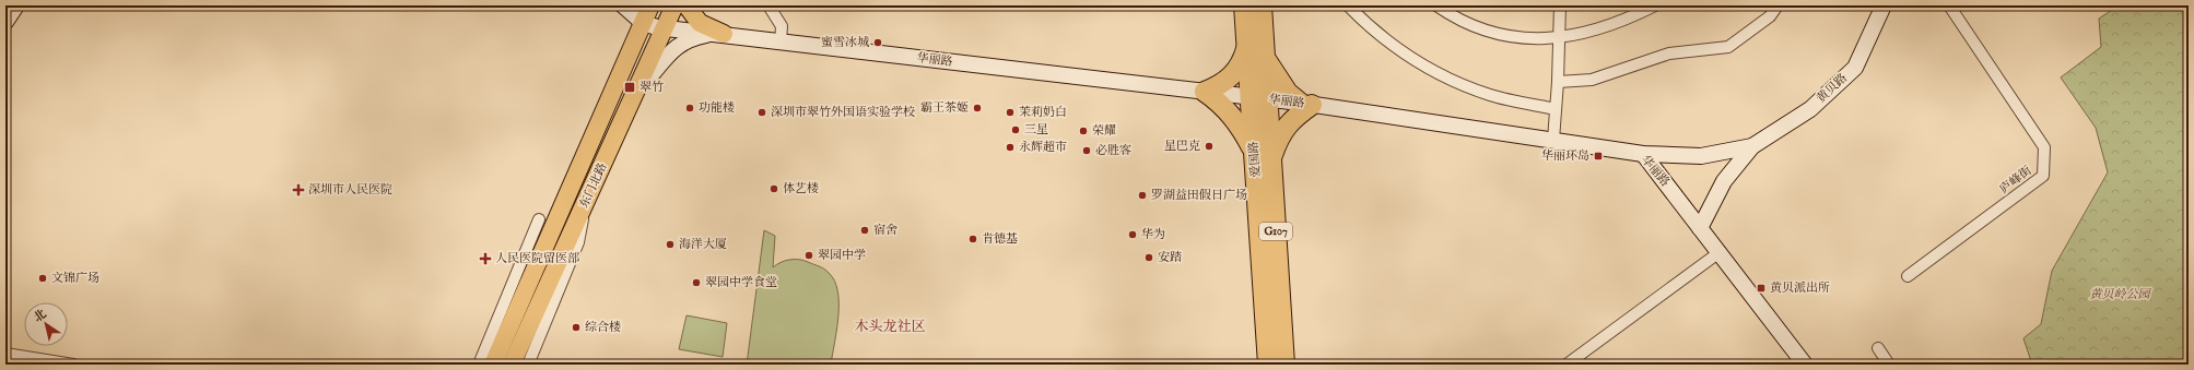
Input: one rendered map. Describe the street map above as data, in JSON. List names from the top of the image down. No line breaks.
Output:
{"streets":{"highway":["爱国路","G107"],"main road":["东门北路"],"street":["华丽路","黄贝路","庐峰街"]},"crossings":[["华丽路","黄贝路"],["华丽路","爱国路"],["华丽路","东门北路"]],"districts":["木头龙社区"],"parks":["黄贝岭公园"],"places":{"other":["蜜雪冰城","功能楼","霸王茶姬","深圳市翠竹外国语实验学校","茉莉奶白","三星","荣耀","星巴克","永辉超市","必胜客","体艺楼","罗湖益田假日广场","宿舍","华为","肯德基","海洋大厦","翠园中学","安踏","文锦广场","翠园中学食堂","综合楼"],"transit":["翠竹","华丽环岛","黄贝派出所"],"health":["深圳市人民医院","人民医院留医部"]},"north":"top left"}
